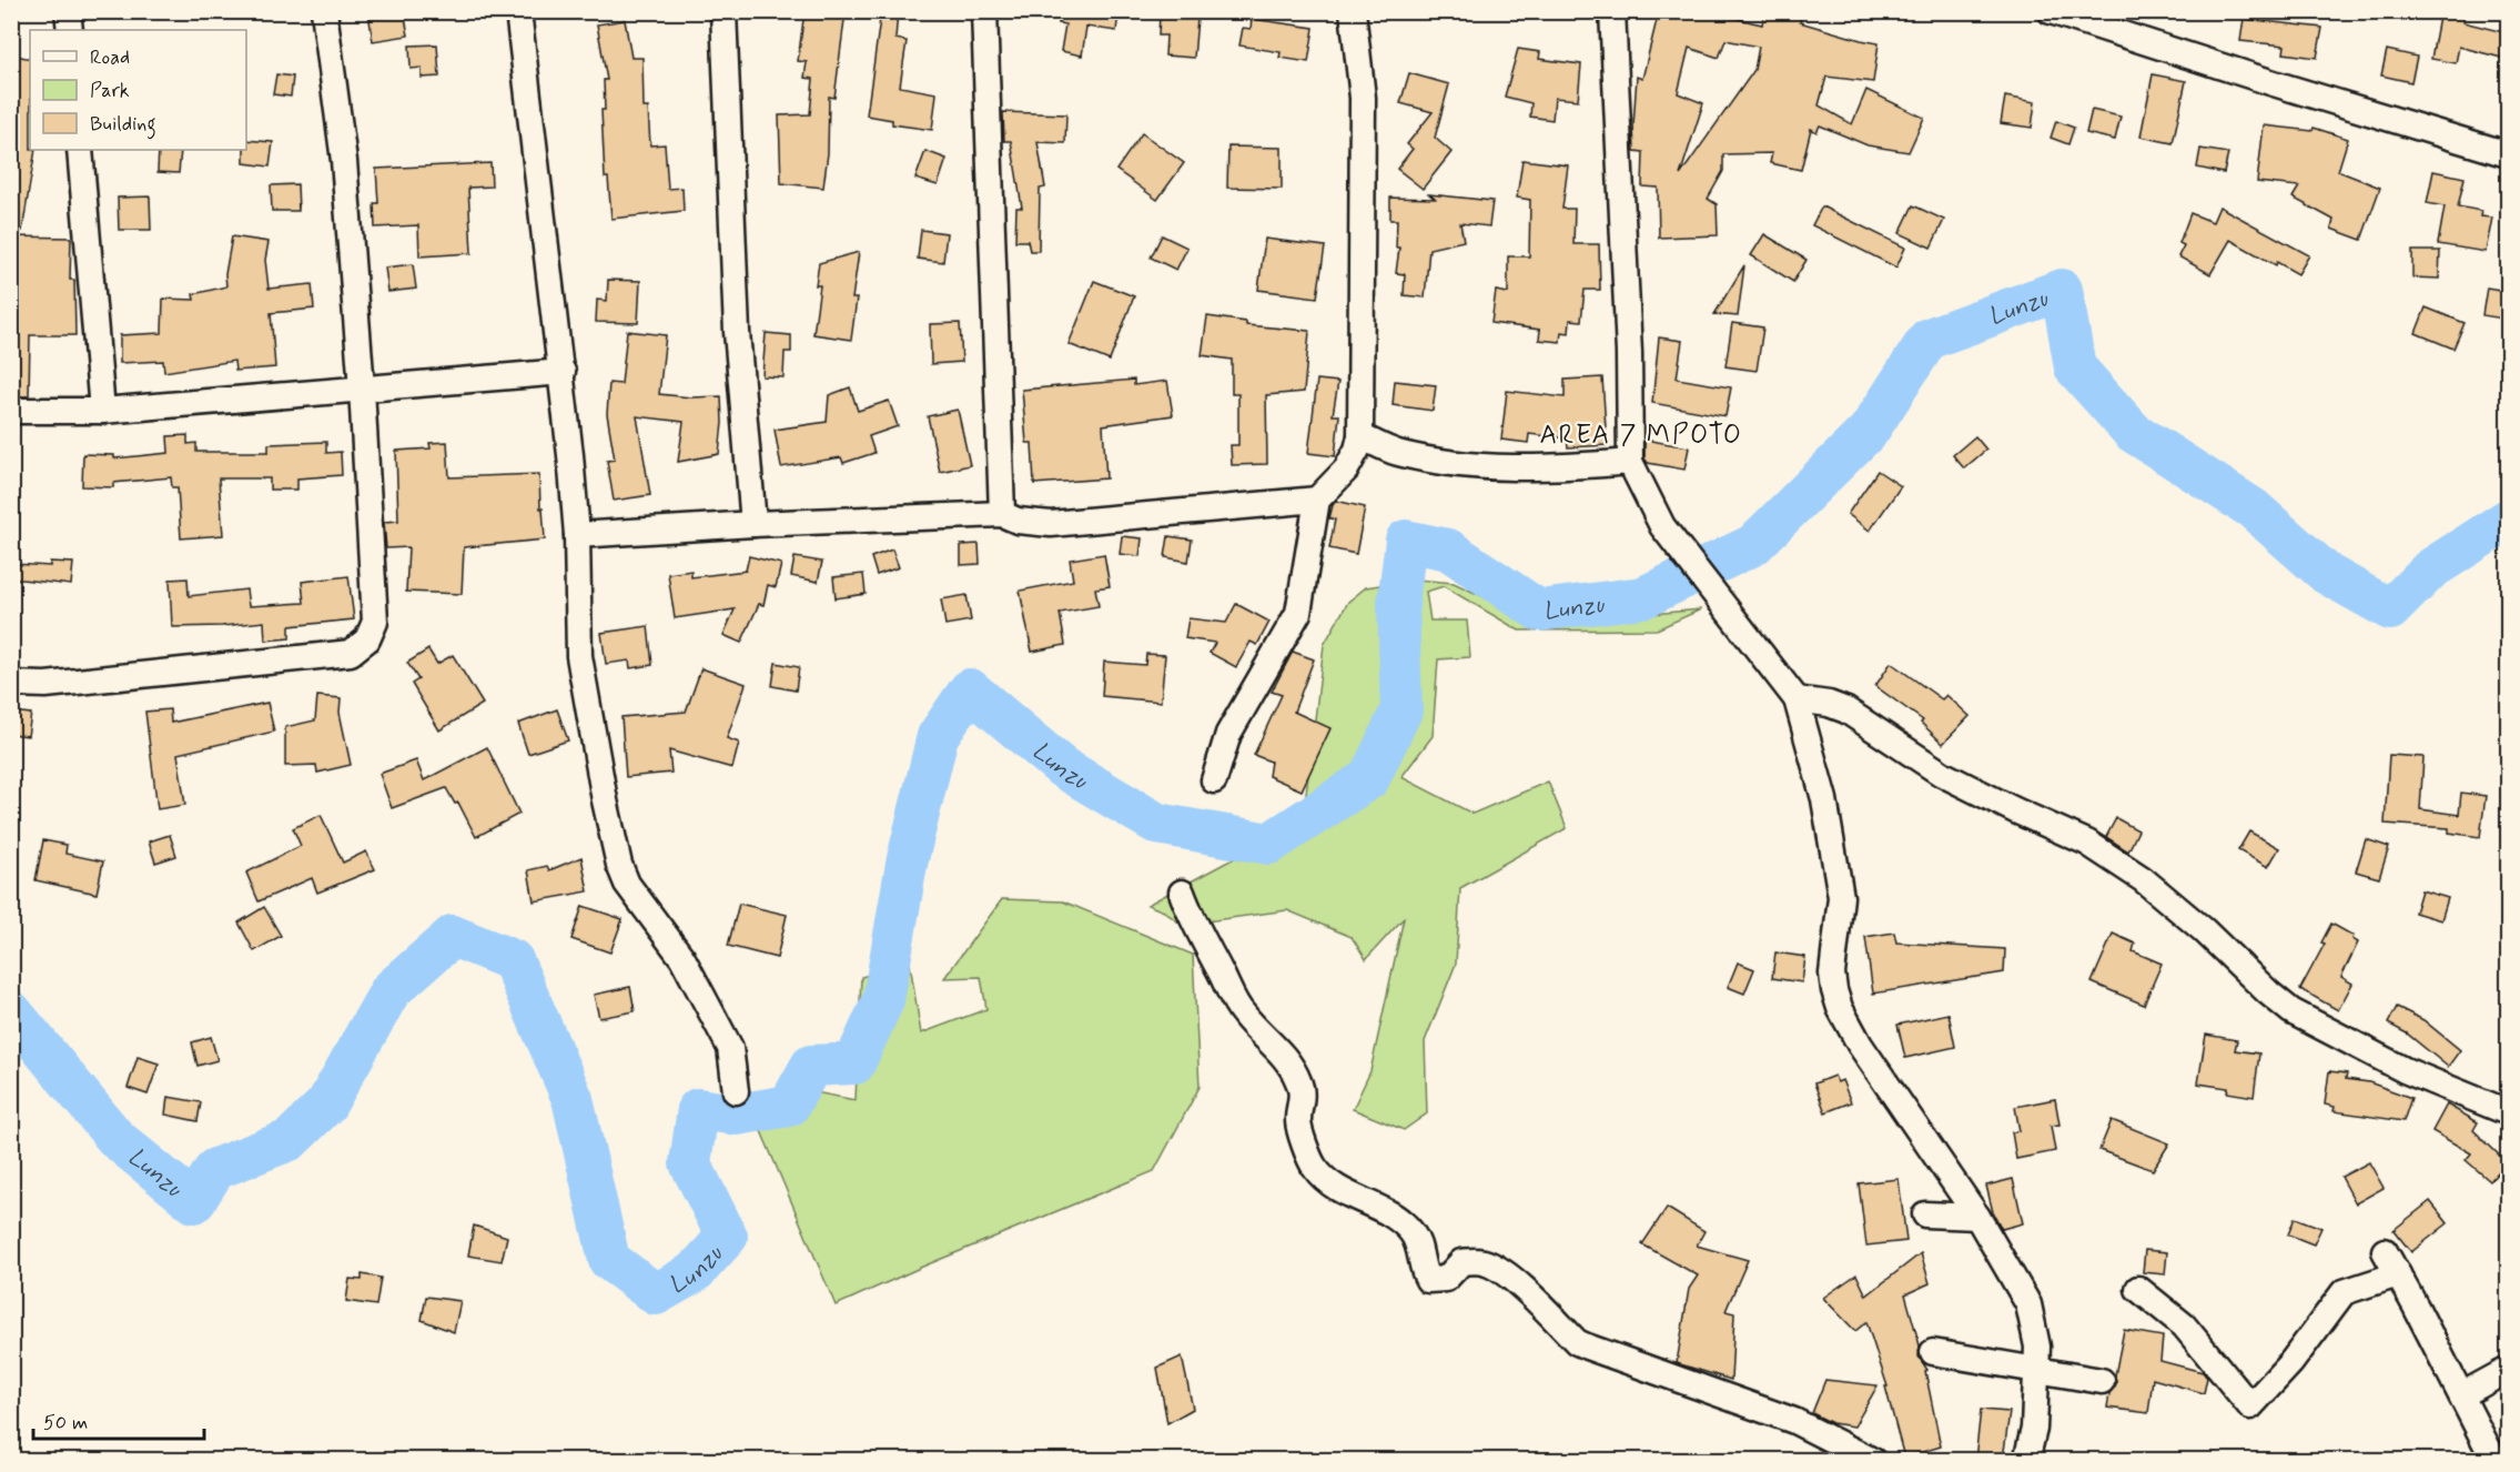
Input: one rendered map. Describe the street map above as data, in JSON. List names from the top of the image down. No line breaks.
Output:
{"districts":["AREA 7 MPOTO"],"water":["Lunzu"],"legend":["Road","Park","Building"],"scale_bar":"50 m"}
